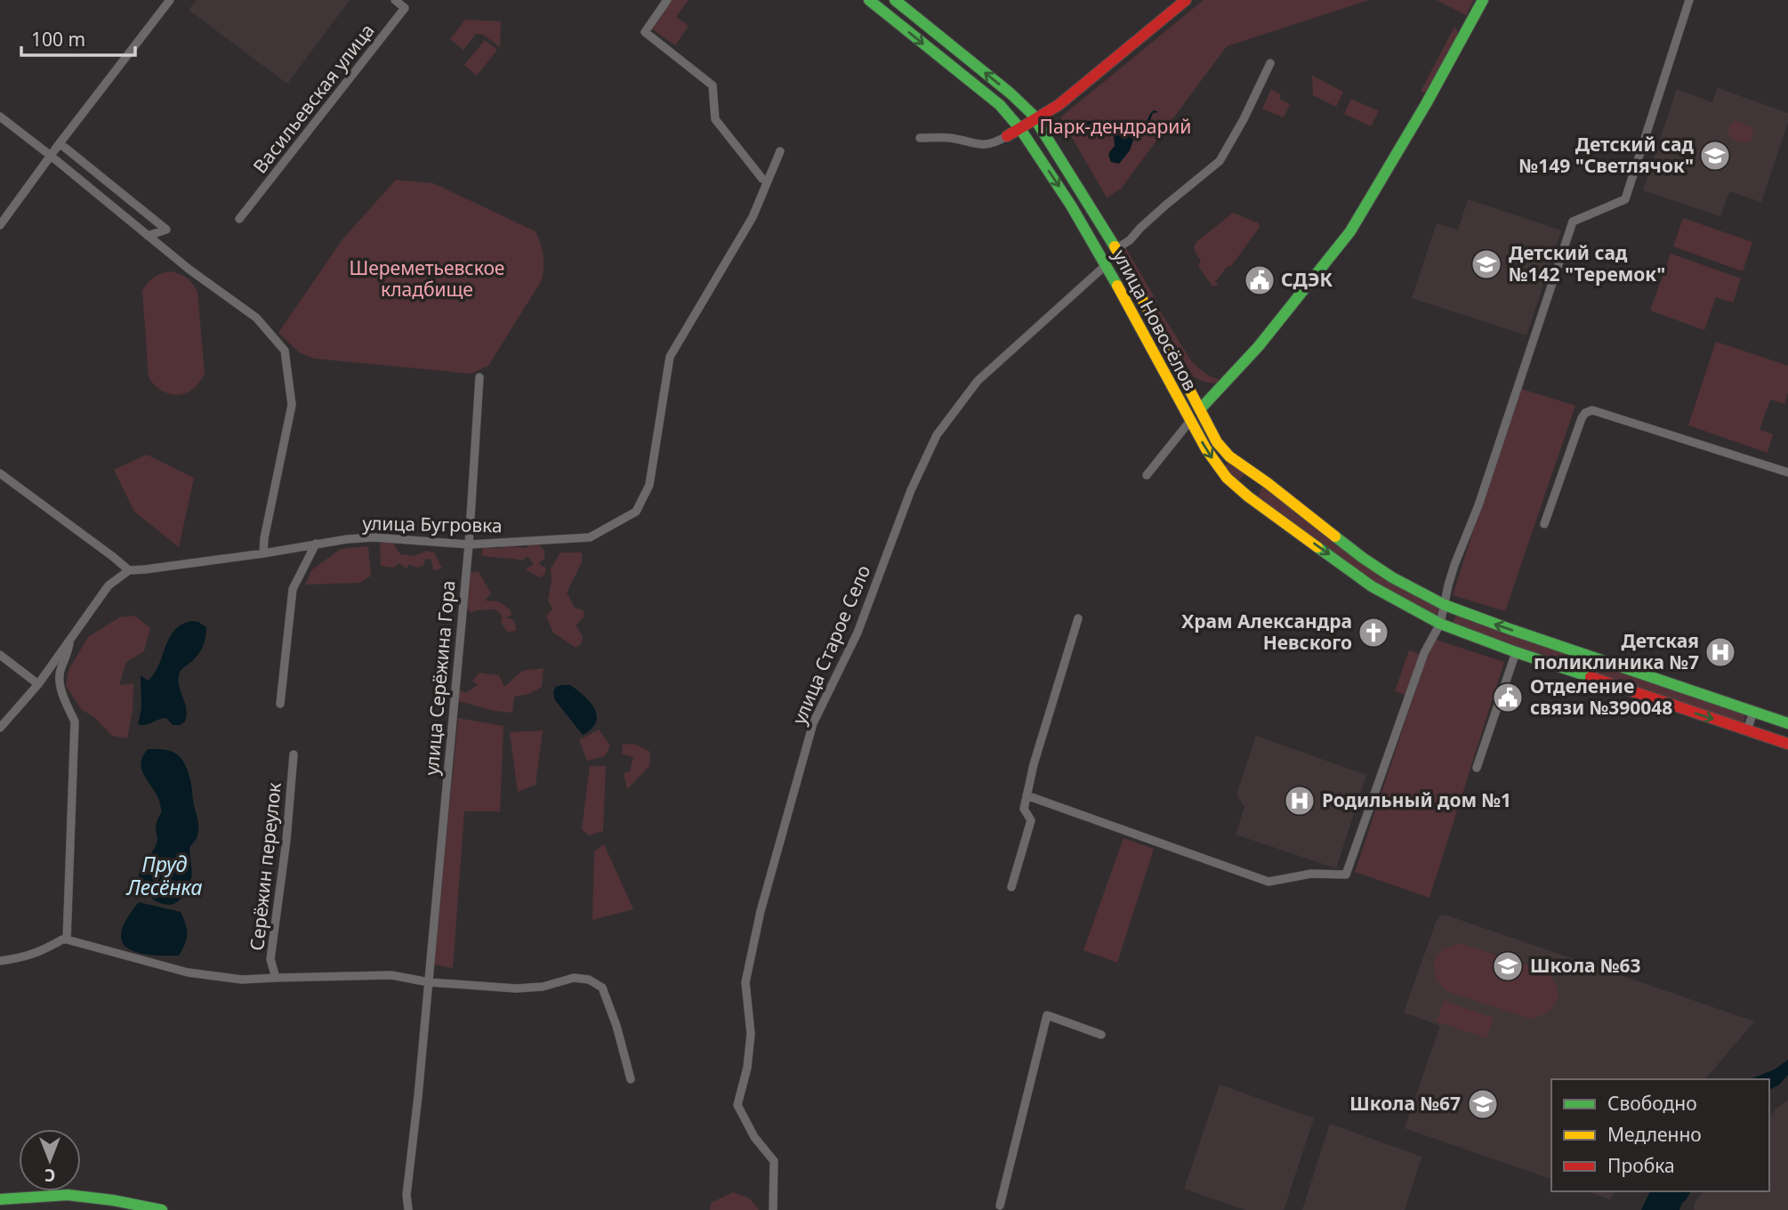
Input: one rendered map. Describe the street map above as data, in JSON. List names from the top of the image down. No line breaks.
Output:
{"streets":{"main road":["улица Новосёлов"],"street":["Васильевская улица","улица Бугровка","улица Старое Село","улица Серёжина Гора","Серёжин переулок"]},"crossings":[["улица Новосёлов","улица Старое Село"],["улица Бугровка","улица Серёжина Гора"],["улица Серёжина Гора","Серёжин переулок"]],"water":["Пруд Лесёнка"],"parks":["Парк-дендрарий","Шереметьевское кладбище"],"places":{"school or university":["Детский сад №149 \"Светлячок\"","Детский сад №142 \"Теремок\"","Школа №63","Школа №67"],"public building":["СДЭК","Отделение связи №390048"],"church":["Храм Александра Невского"],"hospital":["Детская поликлиника №7","Родильный дом №1"]},"legend":["Свободно","Медленно","Пробка"],"scale_bar":"100 m","north":"bottom"}
